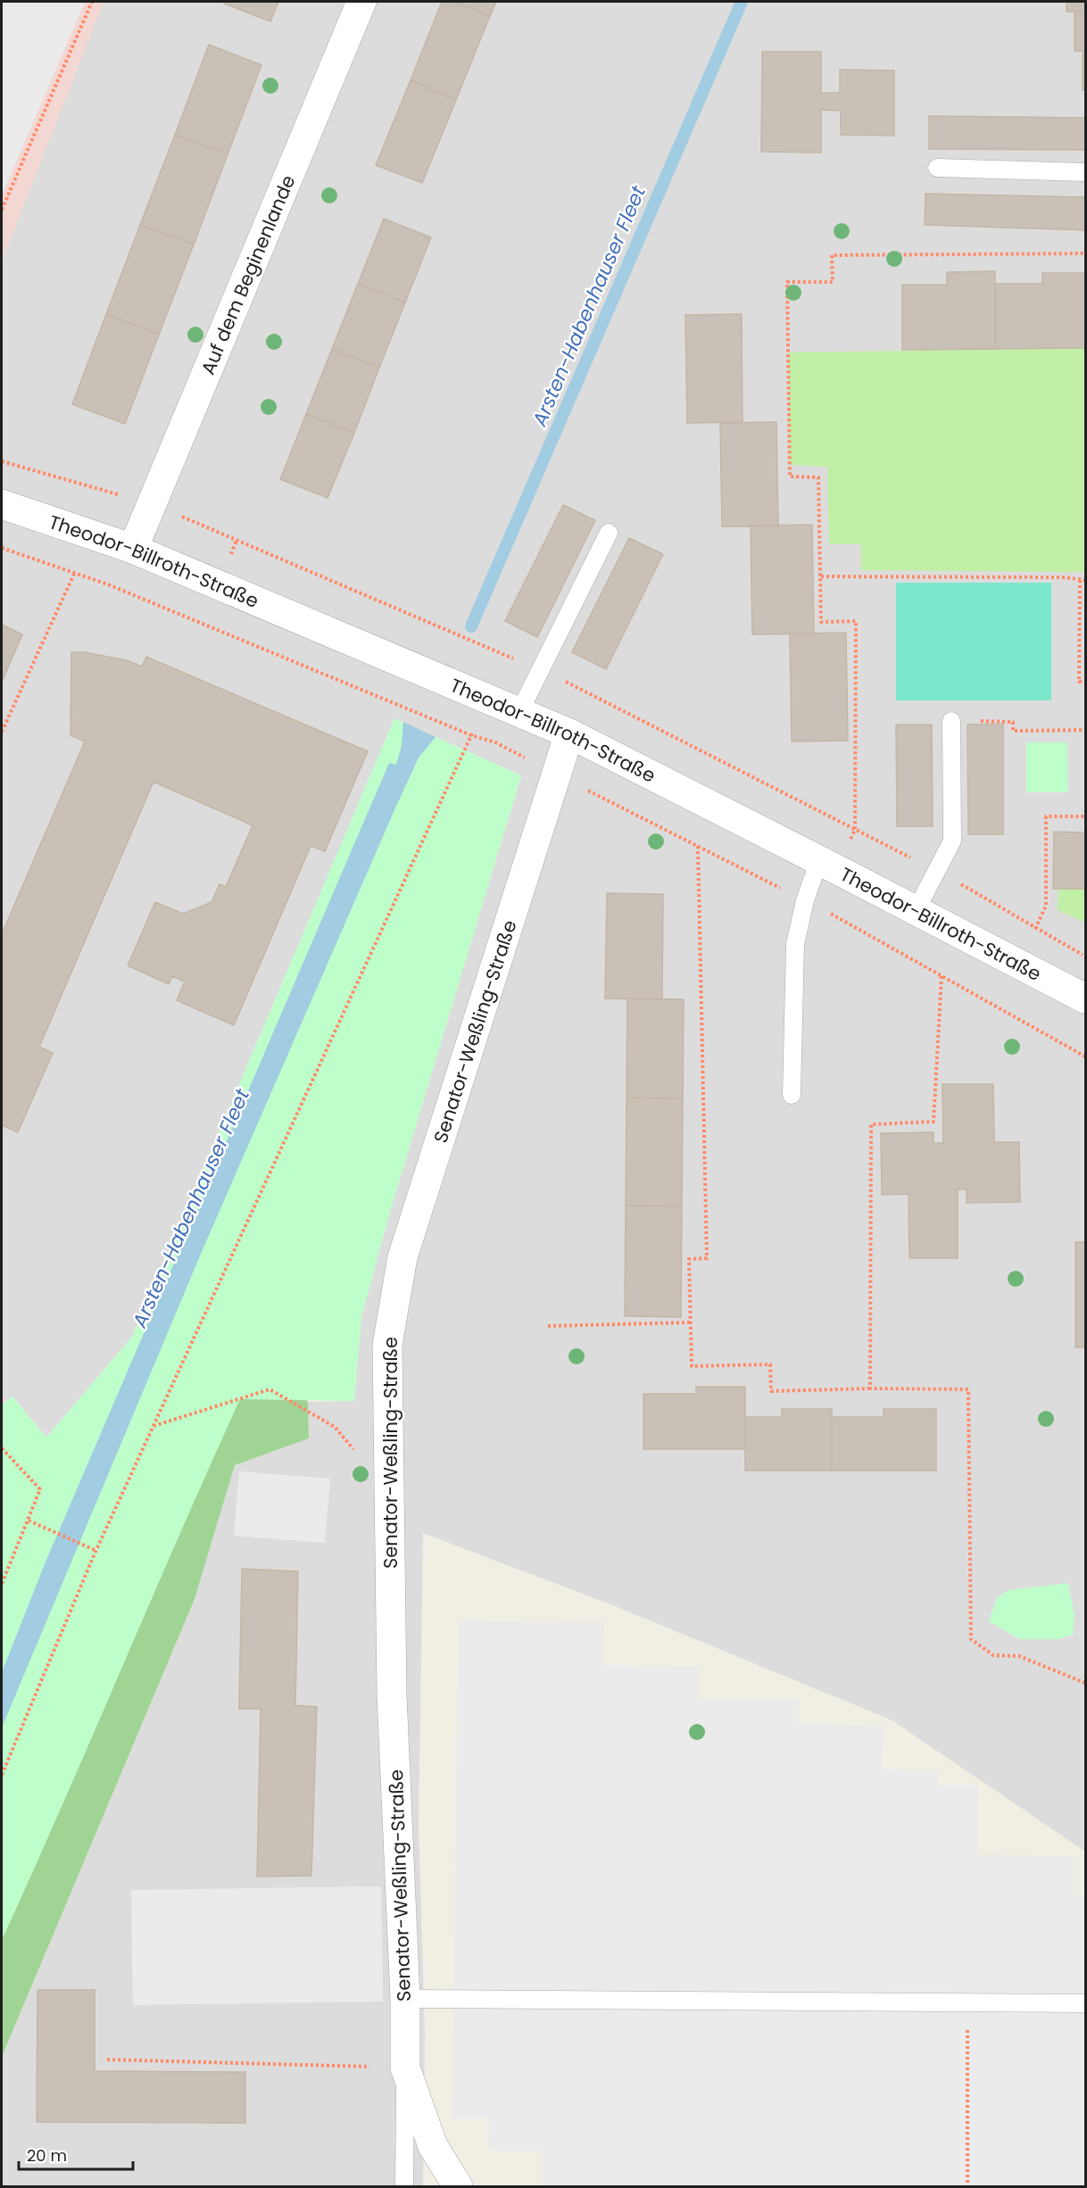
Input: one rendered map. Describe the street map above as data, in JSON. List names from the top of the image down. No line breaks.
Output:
{"streets":{"street":["Auf dem Beginenlande","Theodor-Billroth-Straße","Senator-Weßling-Straße"]},"crossings":[["Auf dem Beginenlande","Theodor-Billroth-Straße"],["Theodor-Billroth-Straße","Senator-Weßling-Straße"]],"water":["Arsten-Habenhauser Fleet"],"scale_bar":"20 m"}
